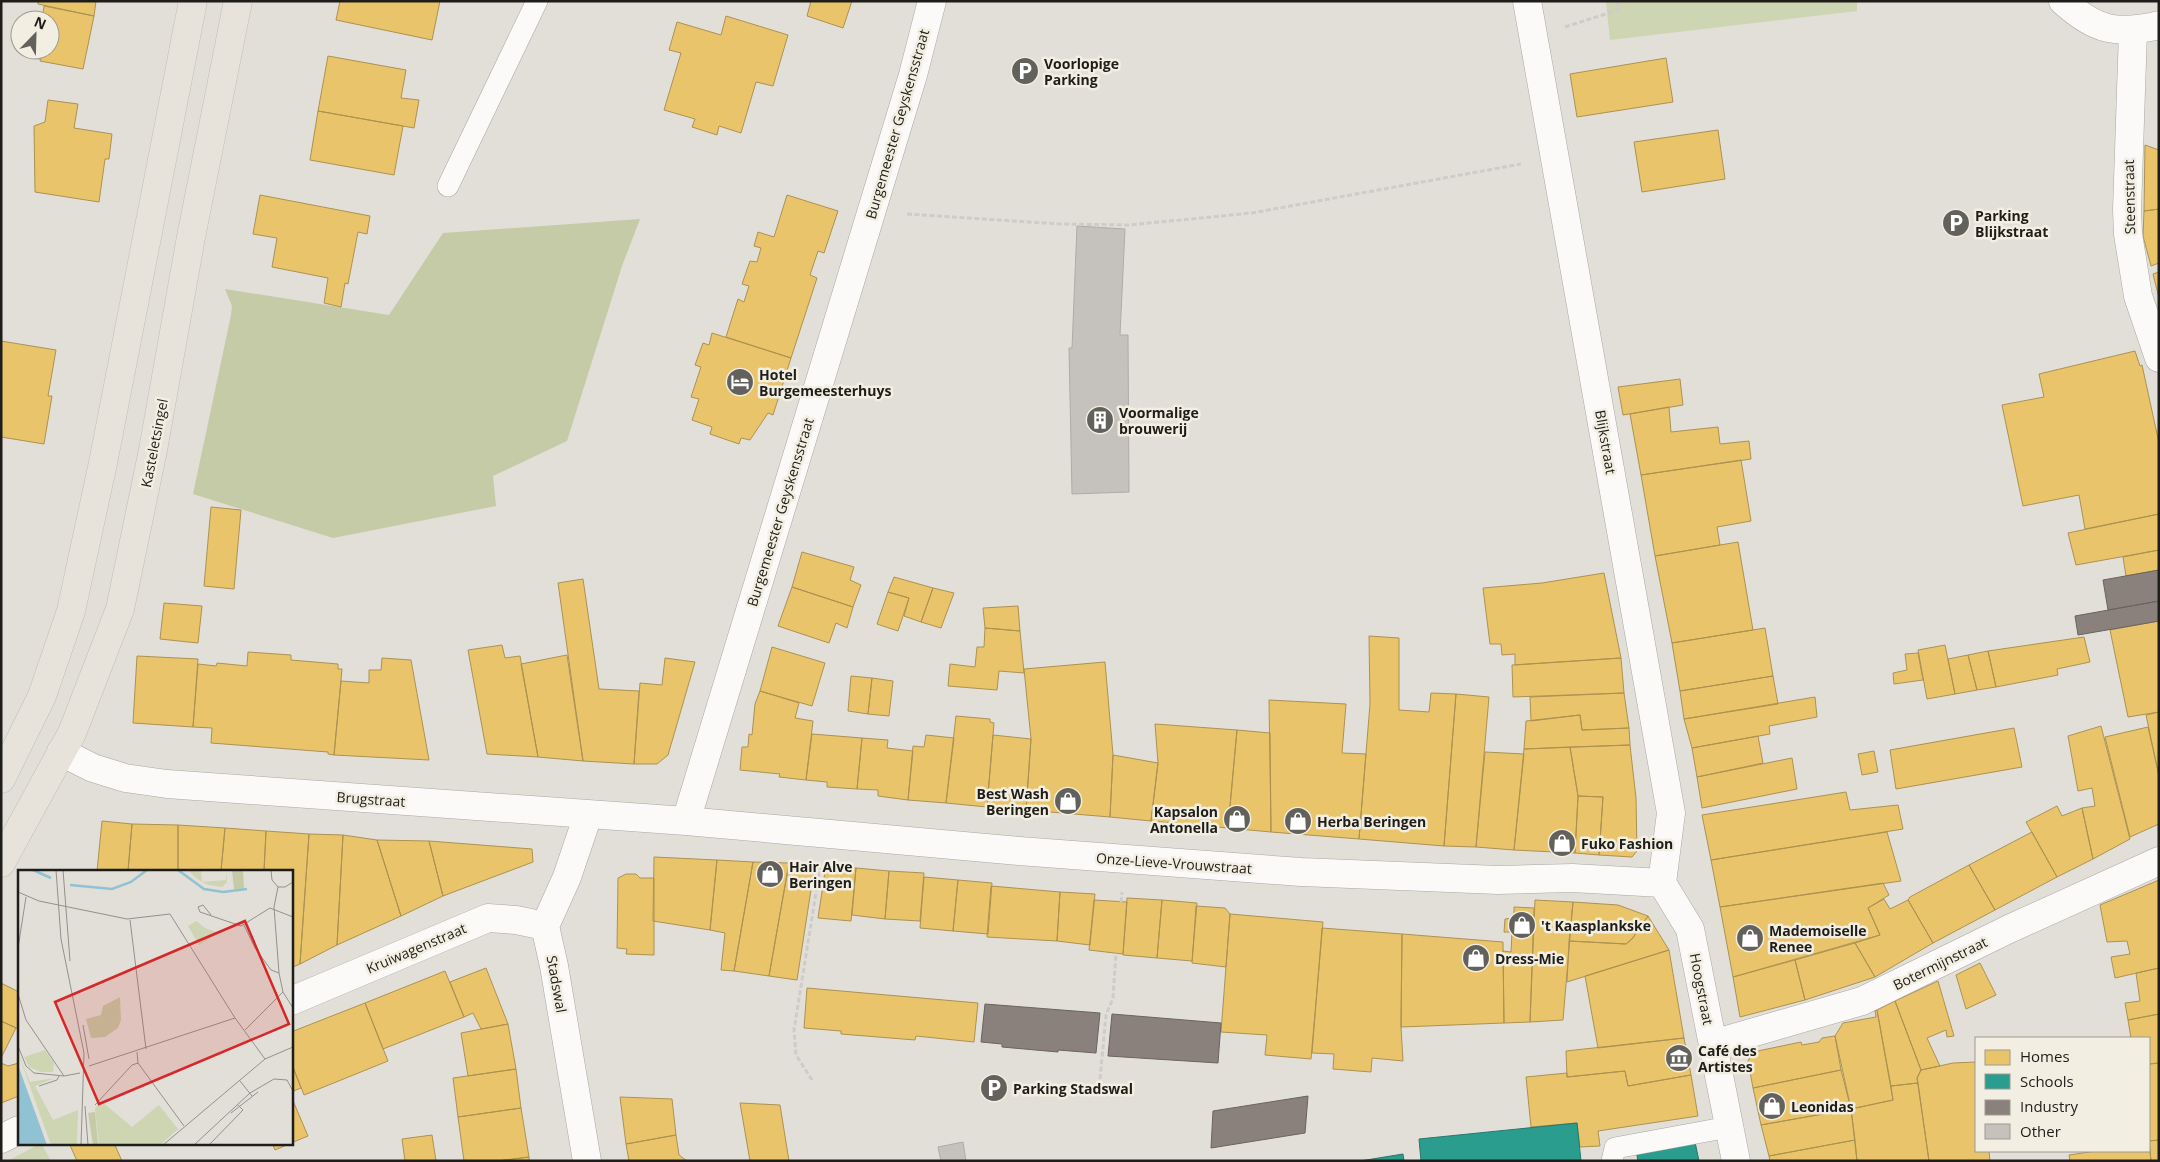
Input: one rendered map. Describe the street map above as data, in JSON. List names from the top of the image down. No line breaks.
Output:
{"streets":{"main road":["Kasteletsingel"],"street":["Burgemeester Geyskensstraat","Steenstraat","Blijkstraat","Brugstraat","Onze-Lieve-Vrouwstraat","Kruiwagenstraat","Botermijnstraat","Stadswal","Hoogstraat"]},"crossings":[["Burgemeester Geyskensstraat","Brugstraat"],["Burgemeester Geyskensstraat","Onze-Lieve-Vrouwstraat"],["Blijkstraat","Onze-Lieve-Vrouwstraat"],["Blijkstraat","Hoogstraat"],["Kasteletsingel","Brugstraat"],["Brugstraat","Onze-Lieve-Vrouwstraat"],["Onze-Lieve-Vrouwstraat","Hoogstraat"],["Kruiwagenstraat","Stadswal"],["Botermijnstraat","Hoogstraat"]],"places":{"parking":["Voorlopige Parking","Parking Blijkstraat","Parking Stadswal"],"hotel":["Hotel Burgemeesterhuys"],"building":["Voormalige brouwerij"],"shop":["Best Wash Beringen","Kapsalon Antonella","Herba Beringen","Fuko Fashion","Hair Alve Beringen","'t Kaasplankske","Mademoiselle Renee","Dress-Mie","Leonidas"],"museum":["Café des Artistes"]},"legend":["Homes","Schools","Industry","Other"],"north":"top right"}
